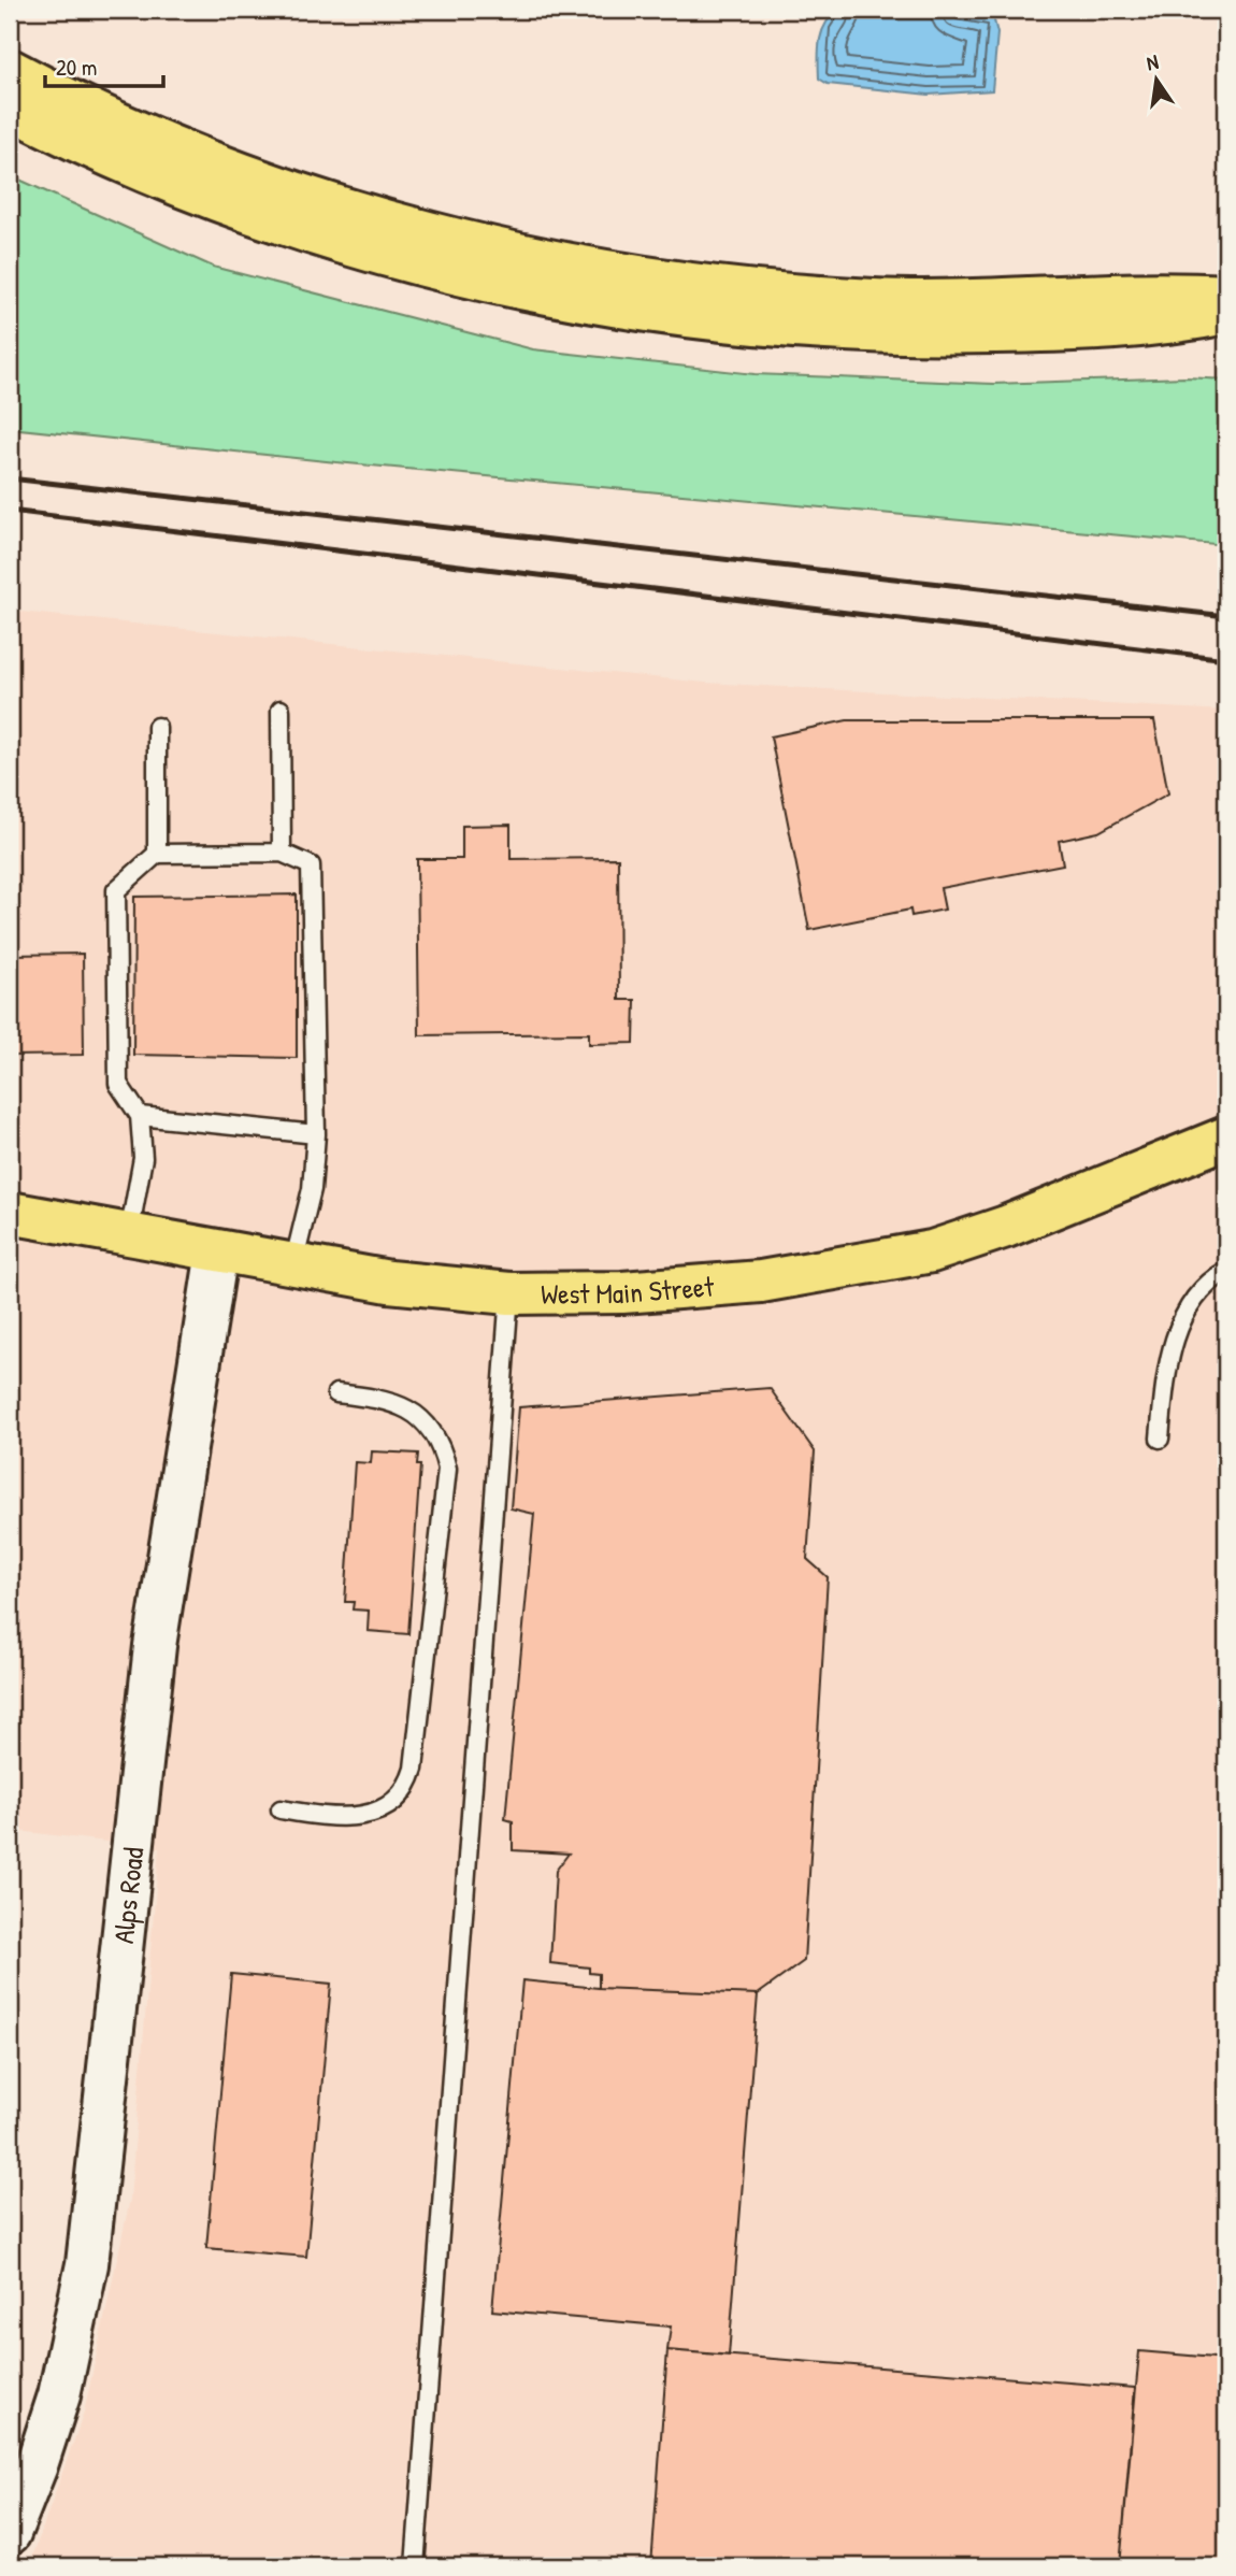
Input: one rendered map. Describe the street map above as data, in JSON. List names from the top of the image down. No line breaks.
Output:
{"streets":{"main road":["West Main Street"],"street":["Alps Road"]},"crossings":[["West Main Street","Alps Road"]],"scale_bar":"20 m","north":"top"}
